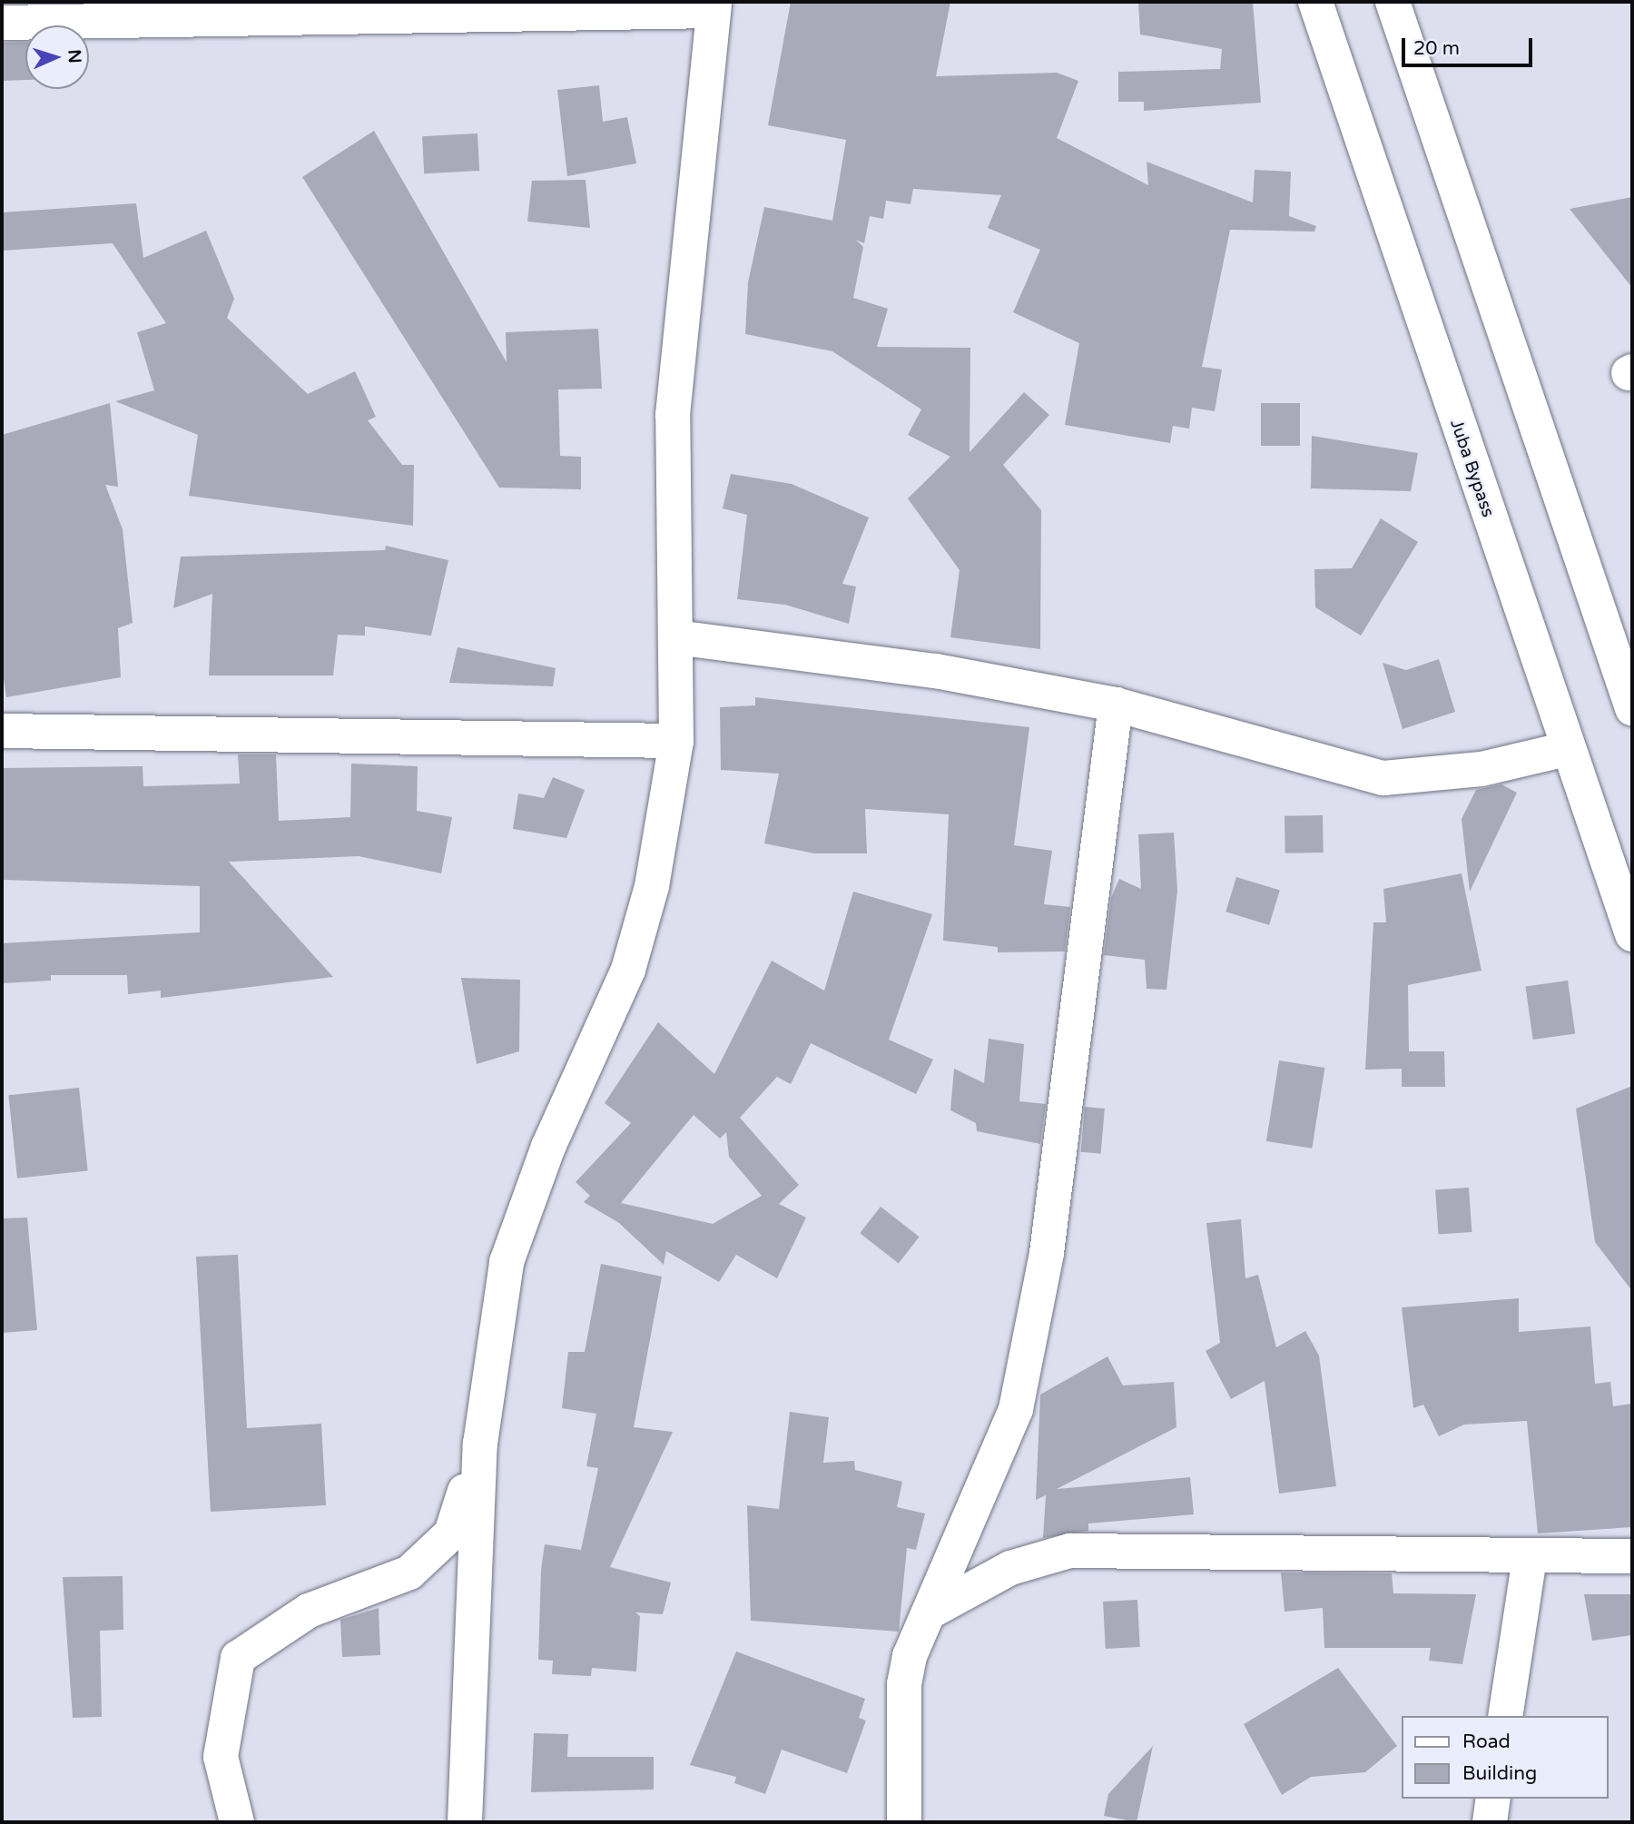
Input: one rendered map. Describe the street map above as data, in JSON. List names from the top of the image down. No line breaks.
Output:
{"streets":{"street":["Juba Bypass"]},"legend":["Road","Building"],"scale_bar":"20 m","north":"right"}
